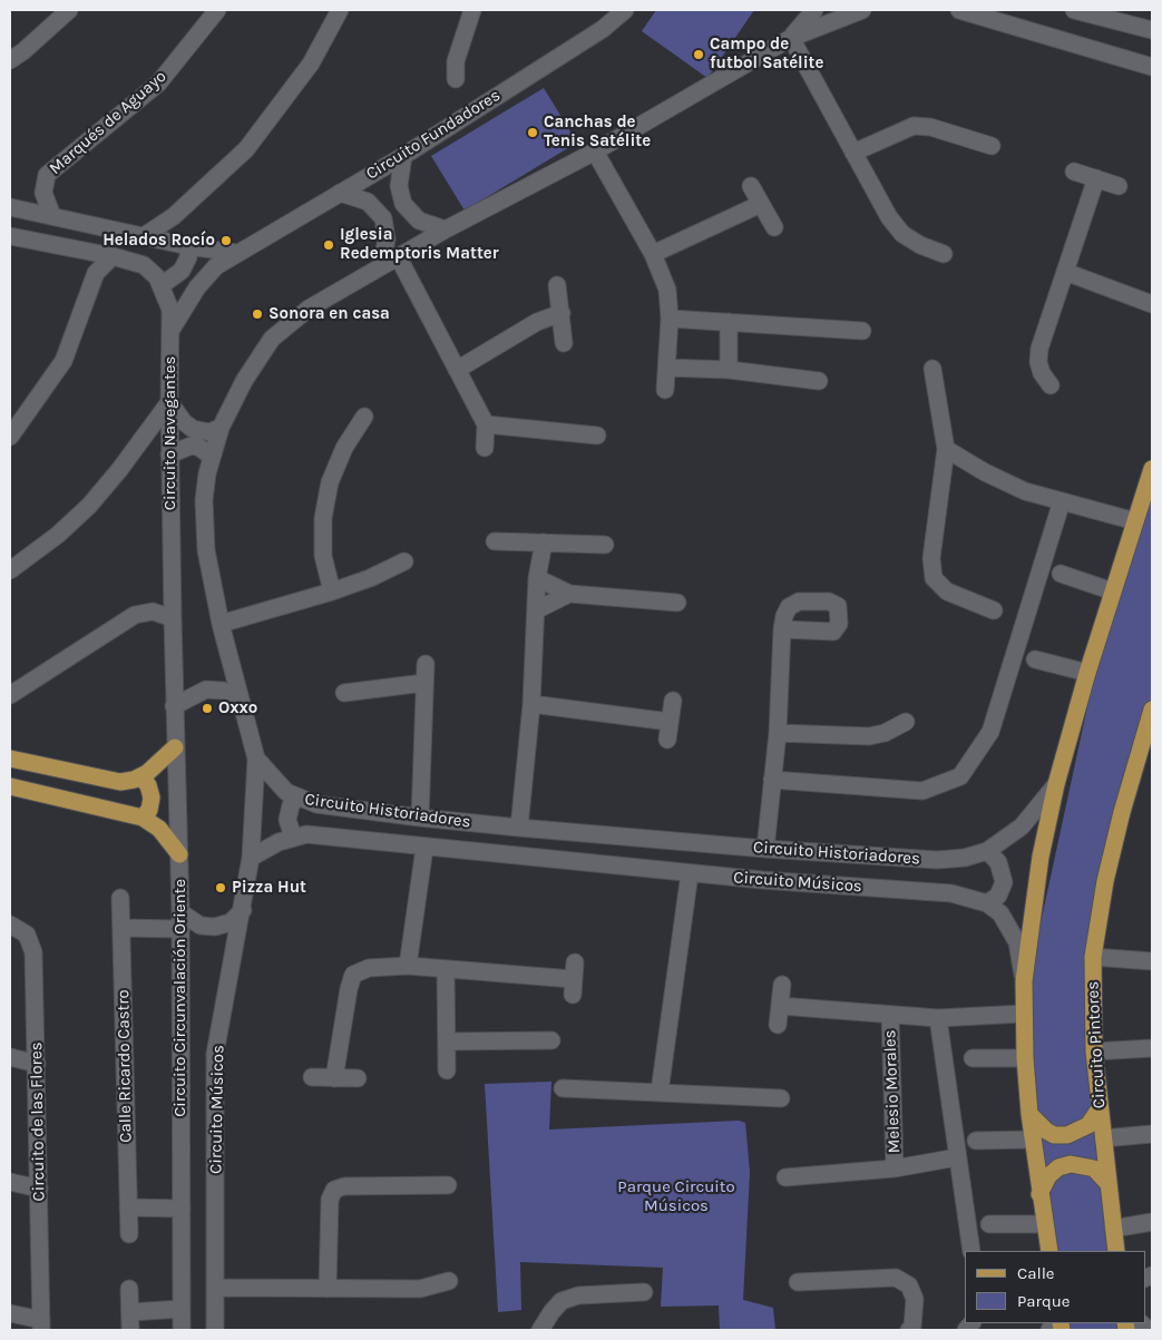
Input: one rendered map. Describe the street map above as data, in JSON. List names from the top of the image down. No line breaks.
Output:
{"streets":{"main road":["Circuito Historiadores","Circuito Músicos","Circuito Circunvalación Oriente","Circuito Pintores"],"street":["Marqués de Aguayo","Circuito Fundadores","Circuito Navegantes","Calle Ricardo Castro","Melesio Morales","Circuito de las Flores"]},"crossings":[["Circuito Fundadores","Circuito Navegantes"],["Circuito Navegantes","Circuito Circunvalación Oriente"],["Circuito Historiadores","Circuito Músicos"]],"parks":["Parque Circuito Músicos"],"places":["Campo de futbol Satélite","Canchas de Tenis Satélite","Helados Rocío","Iglesia Redemptoris Matter","Sonora en casa","Oxxo","Pizza Hut"],"legend":["Calle","Parque"]}
